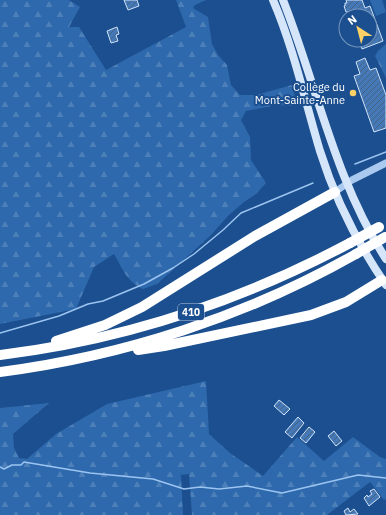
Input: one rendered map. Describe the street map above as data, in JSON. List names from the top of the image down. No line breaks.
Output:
{"streets":{"highway":["410"]},"places":["Collège du Mont-Sainte-Anne"],"north":"top left"}
